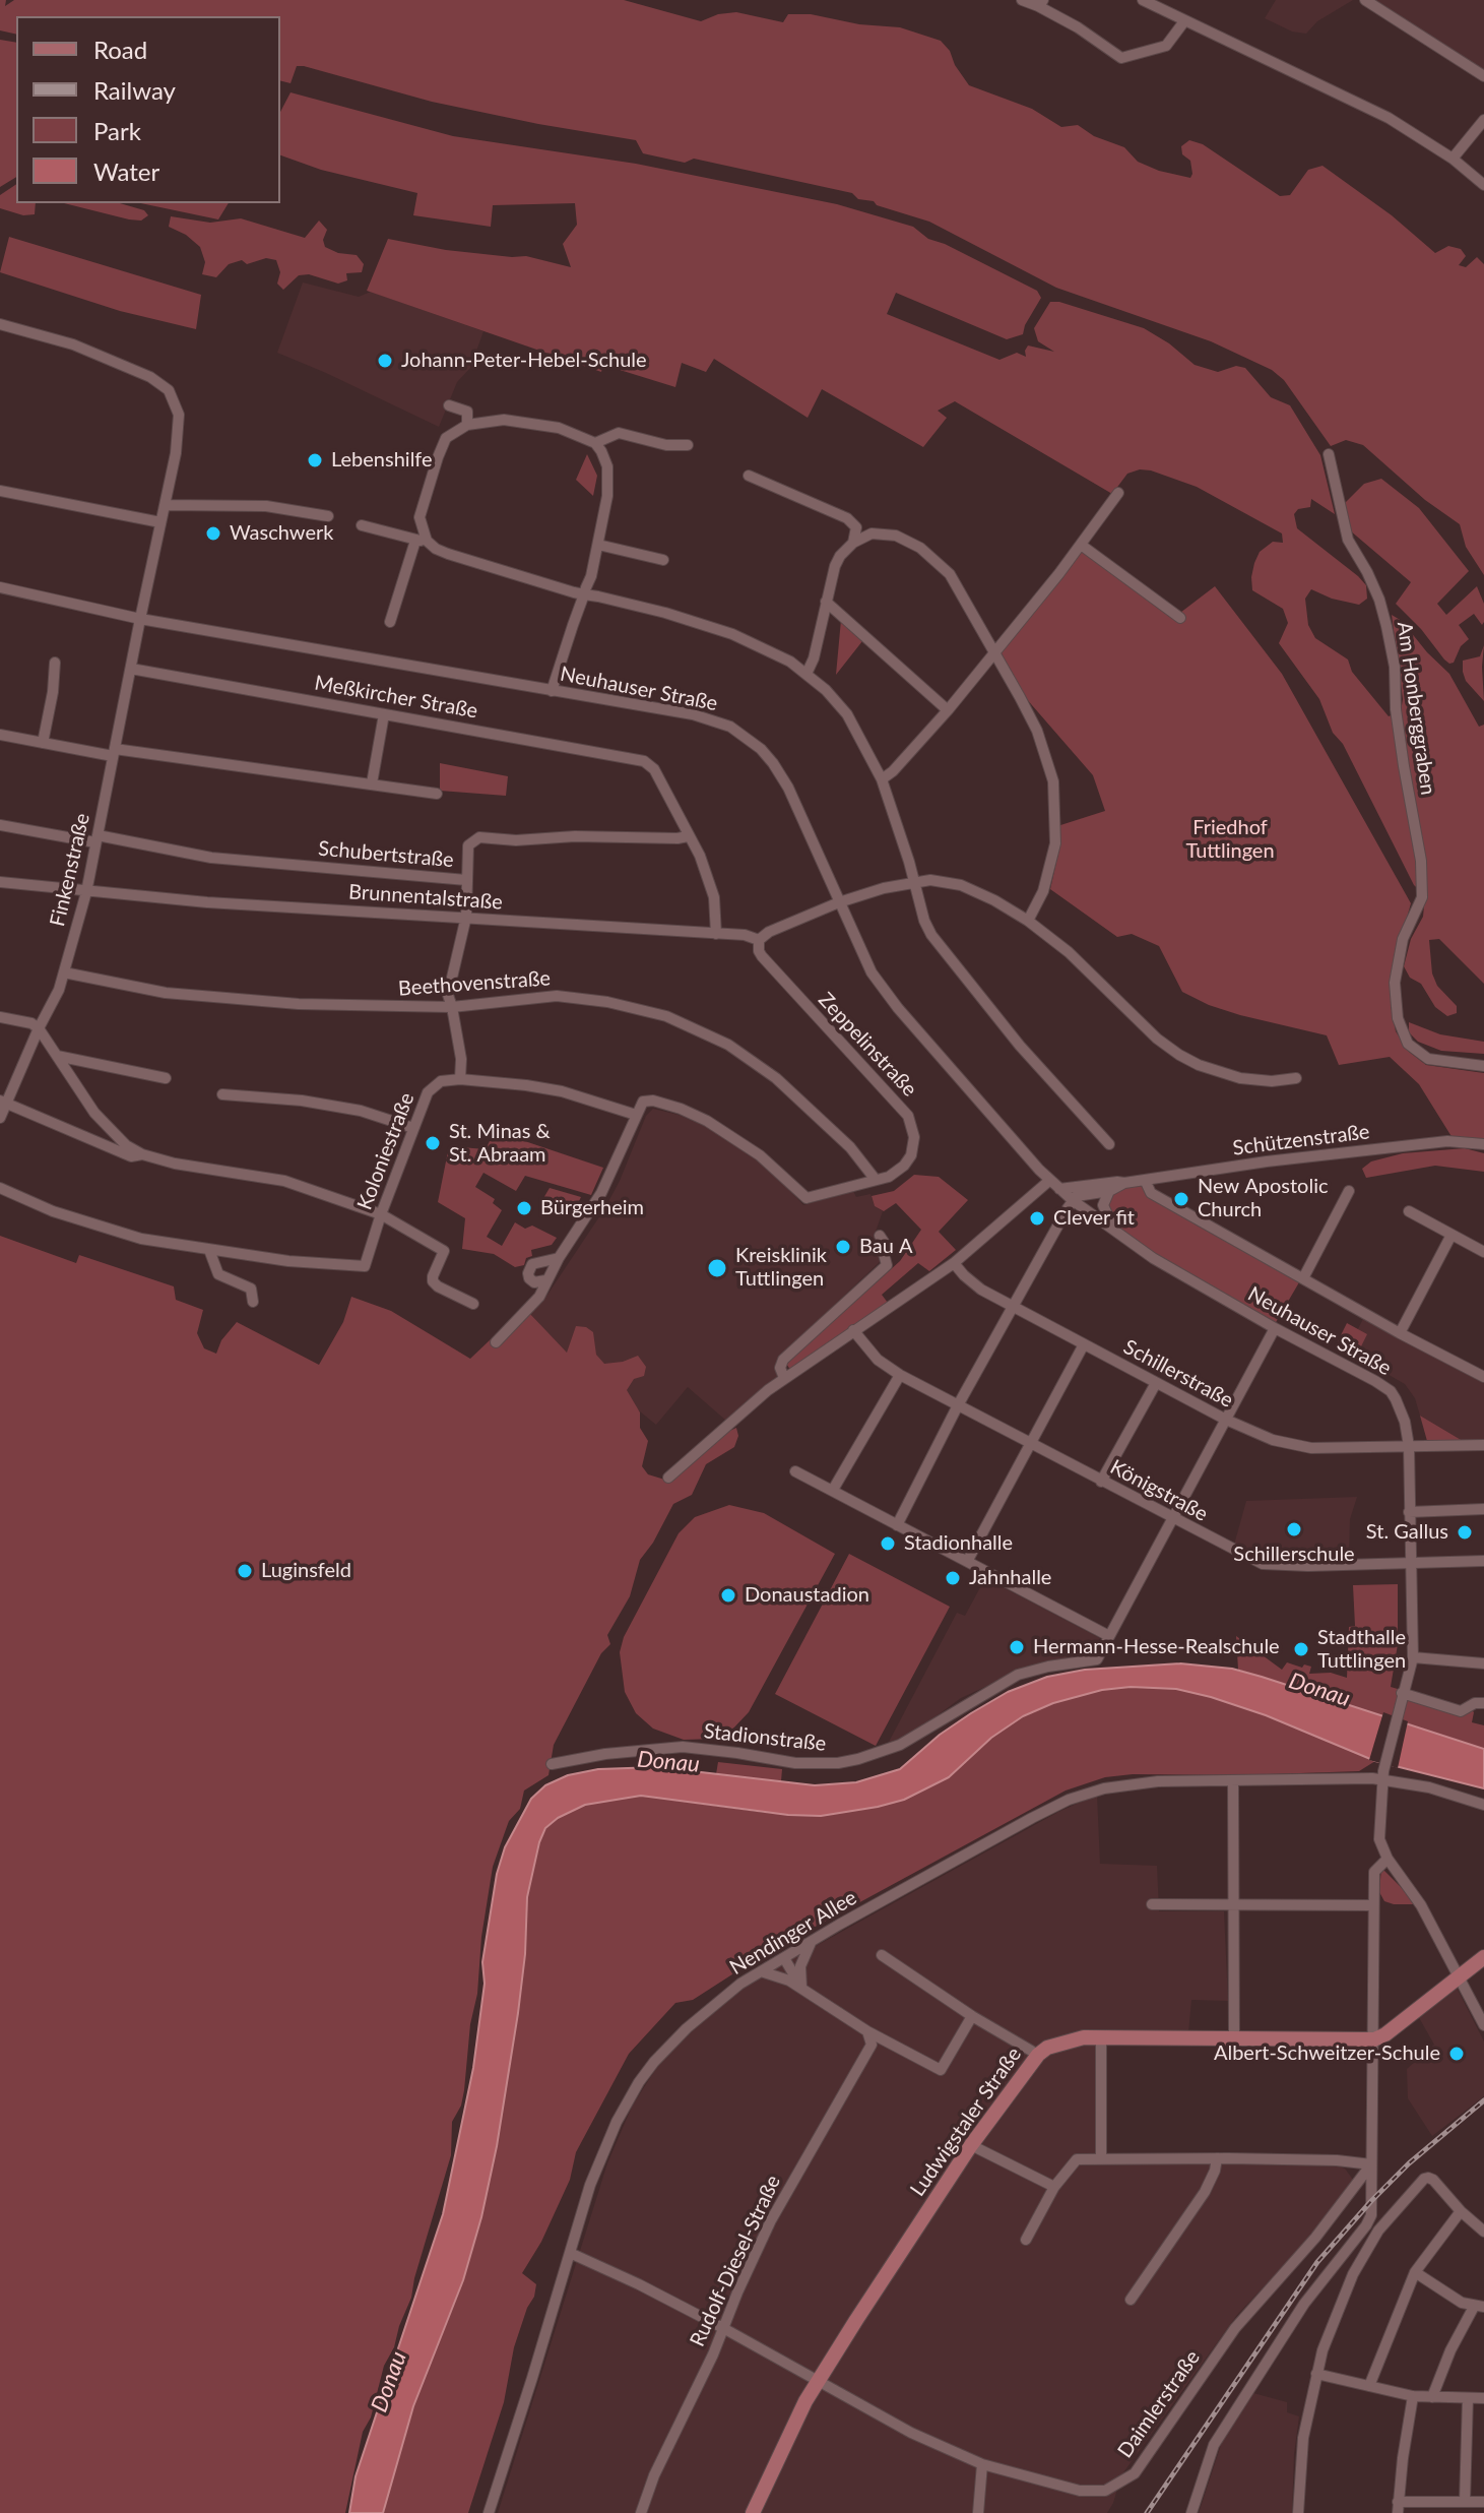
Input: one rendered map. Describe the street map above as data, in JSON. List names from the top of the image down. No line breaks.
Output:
{"streets":{"main road":["Ludwigstaler Straße"],"street":["Neuhauser Straße","Meßkircher Straße","Am Honberggraben","Schubertstraße","Finkenstraße","Brunnentalstraße","Beethovenstraße","Zeppelinstraße","Schützenstraße","Koloniestraße","Schillerstraße","Königstraße","Stadionstraße","Nendinger Allee","Rudolf-Diesel-Straße","Daimlerstraße"]},"crossings":[["Neuhauser Straße","Finkenstraße"],["Neuhauser Straße","Schützenstraße"],["Neuhauser Straße","Schillerstraße"],["Neuhauser Straße","Königstraße"],["Neuhauser Straße","Nendinger Allee"],["Meßkircher Straße","Schubertstraße"],["Meßkircher Straße","Finkenstraße"],["Schubertstraße","Finkenstraße"],["Finkenstraße","Brunnentalstraße"],["Finkenstraße","Beethovenstraße"],["Brunnentalstraße","Zeppelinstraße"],["Beethovenstraße","Zeppelinstraße"],["Nendinger Allee","Daimlerstraße"],["Ludwigstaler Straße","Daimlerstraße"],["Rudolf-Diesel-Straße","Daimlerstraße"]],"water":["Donau"],"parks":["Friedhof Tuttlingen"],"places":["Johann-Peter-Hebel-Schule","Lebenshilfe","Waschwerk","St. Minas & St. Abraam","New Apostolic Church","Bürgerheim","Clever fit","Bau A","Kreisklinik Tuttlingen","Schillerschule","St. Gallus","Stadionhalle","Luginsfeld","Jahnhalle","Donaustadion","Hermann-Hesse-Realschule","Stadthalle Tuttlingen","Albert-Schweitzer-Schule"],"legend":["Road","Railway","Park","Water"]}
